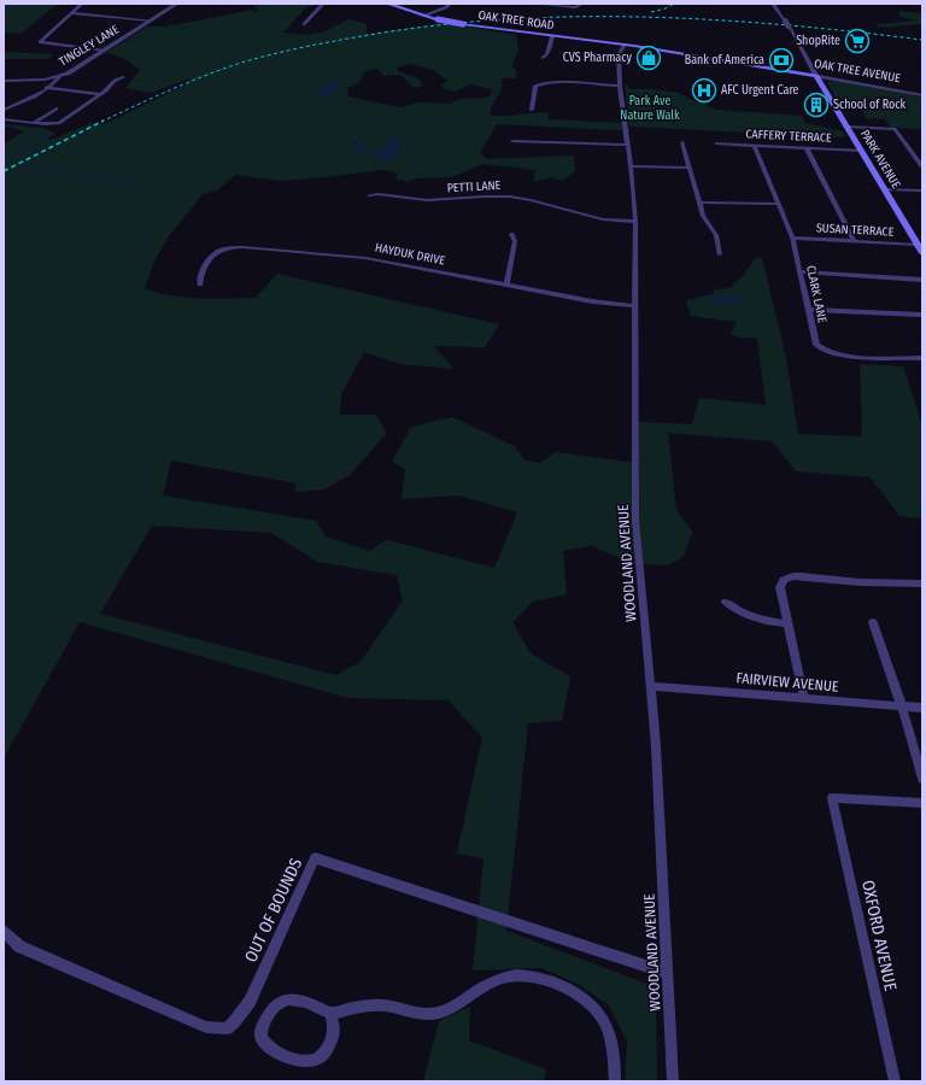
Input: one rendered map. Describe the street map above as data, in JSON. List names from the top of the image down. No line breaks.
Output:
{"streets":{"main road":["OAK TREE ROAD","OAK TREE AVENUE","PARK AVENUE"],"street":["TINGLEY LANE","CAFFERY TERRACE","PETTI LANE","SUSAN TERRACE","HAYDUK DRIVE","CLARK LANE","WOODLAND AVENUE","FAIRVIEW AVENUE","OUT OF BOUNDS","OXFORD AVENUE"]},"crossings":[["OAK TREE ROAD","OAK TREE AVENUE"],["OAK TREE ROAD","WOODLAND AVENUE"],["OAK TREE AVENUE","PARK AVENUE"],["OAK TREE AVENUE","WOODLAND AVENUE"],["CAFFERY TERRACE","PARK AVENUE"],["CAFFERY TERRACE","CLARK LANE"],["PARK AVENUE","SUSAN TERRACE"],["PETTI LANE","WOODLAND AVENUE"],["SUSAN TERRACE","CLARK LANE"],["HAYDUK DRIVE","WOODLAND AVENUE"],["WOODLAND AVENUE","FAIRVIEW AVENUE"],["WOODLAND AVENUE","OUT OF BOUNDS"]],"parks":["Park Ave Nature Walk"],"places":{"supermarket":["ShopRite"],"shop":["CVS Pharmacy"],"bank":["Bank of America"],"hospital":["AFC Urgent Care"],"building":["School of Rock"]}}
